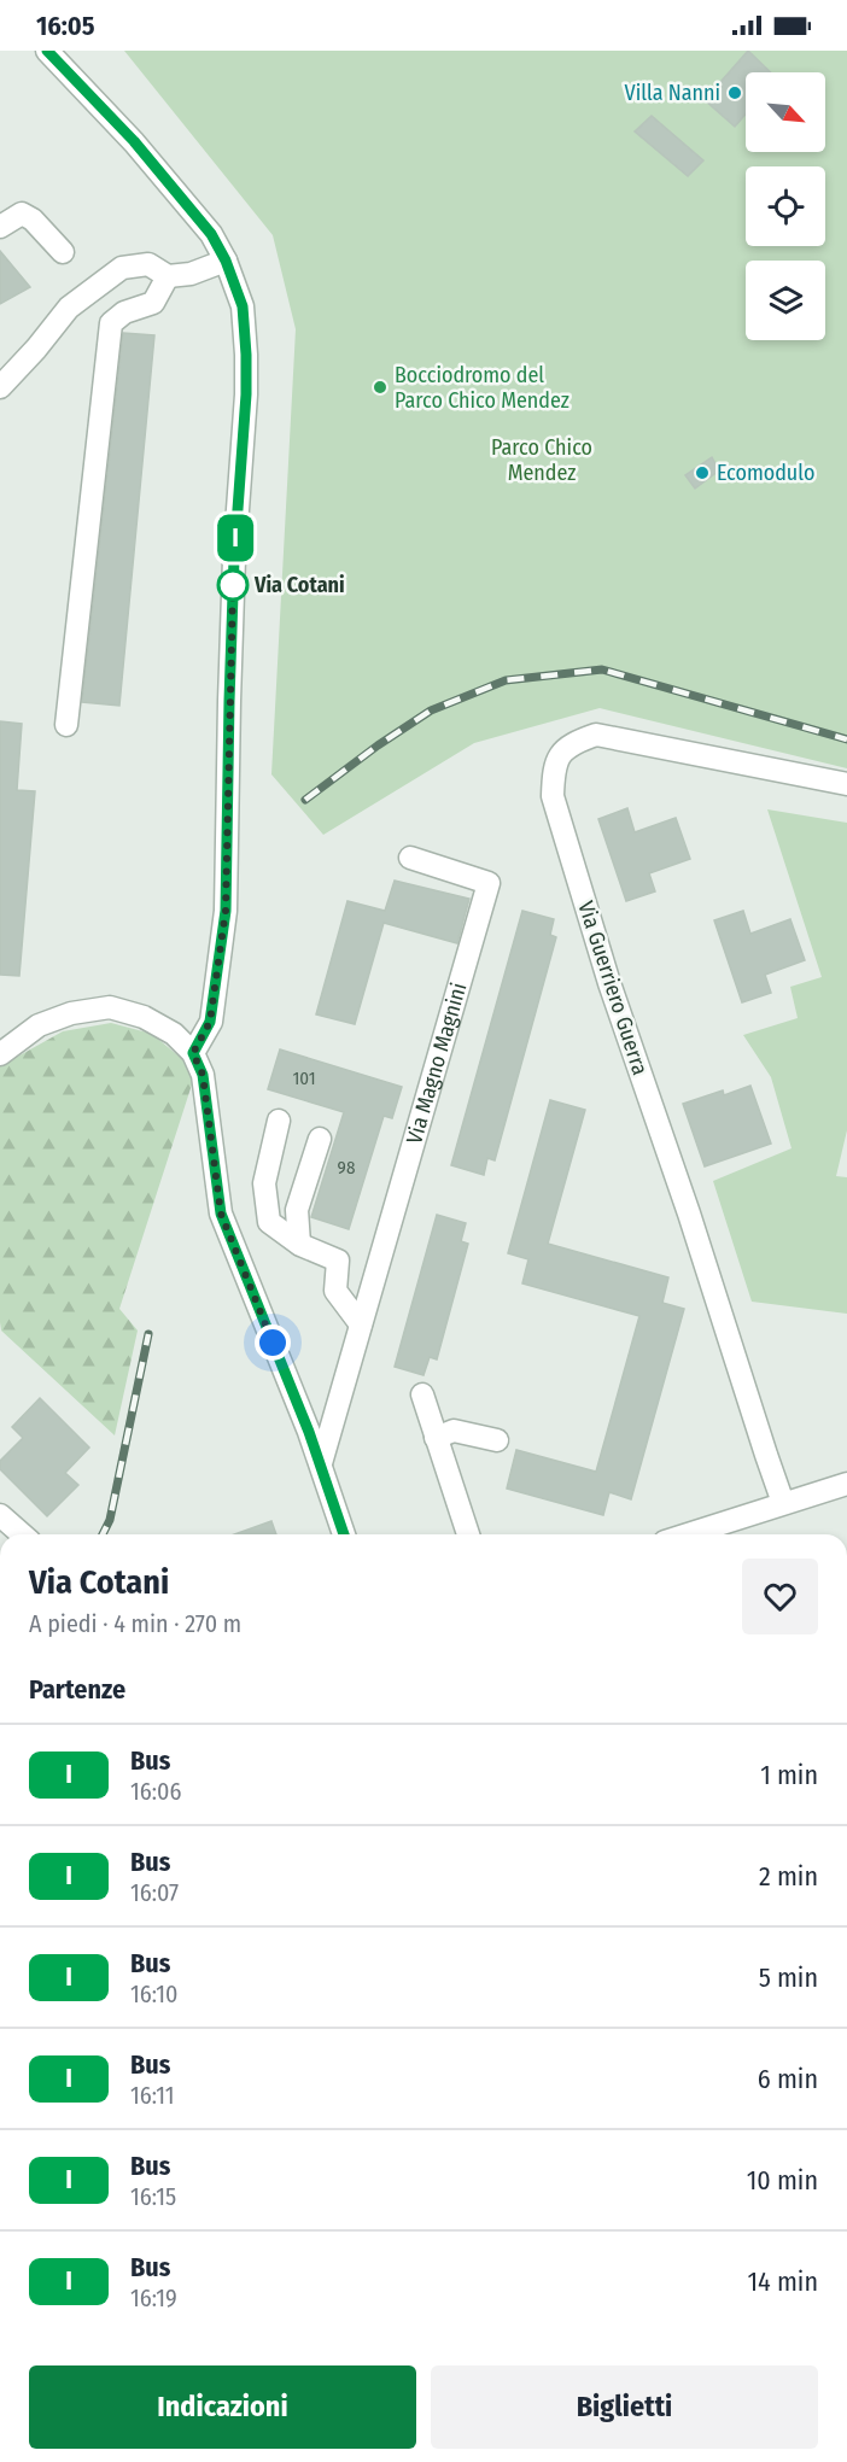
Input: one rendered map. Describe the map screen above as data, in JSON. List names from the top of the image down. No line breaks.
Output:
{"streets":{"street":["Via Guerriero Guerra","Via Magno Magnini"]},"parks":["Parco Chico Mendez"],"places":["Villa Nanni","Bocciodromo del Parco Chico Mendez","Ecomodulo","Via Cotani"],"lines":["bus line I"],"house_numbers":["101","98"],"north":"bottom right","page":{"status":"16:05","on_map":"I","heading":[["Via Cotani","A piedi · 4 min · 270 m"],"Partenze"],"list":[{"mark":"I","name":"Bus","note":"16:06","value":"1 min"},{"mark":"I","name":"Bus","note":"16:07","value":"2 min"},{"mark":"I","name":"Bus","note":"16:10","value":"5 min"},{"mark":"I","name":"Bus","note":"16:11","value":"6 min"},{"mark":"I","name":"Bus","note":"16:15","value":"10 min"},{"mark":"I","name":"Bus","note":"16:19","value":"14 min"}],"buttons":["Indicazioni","Biglietti"]}}
